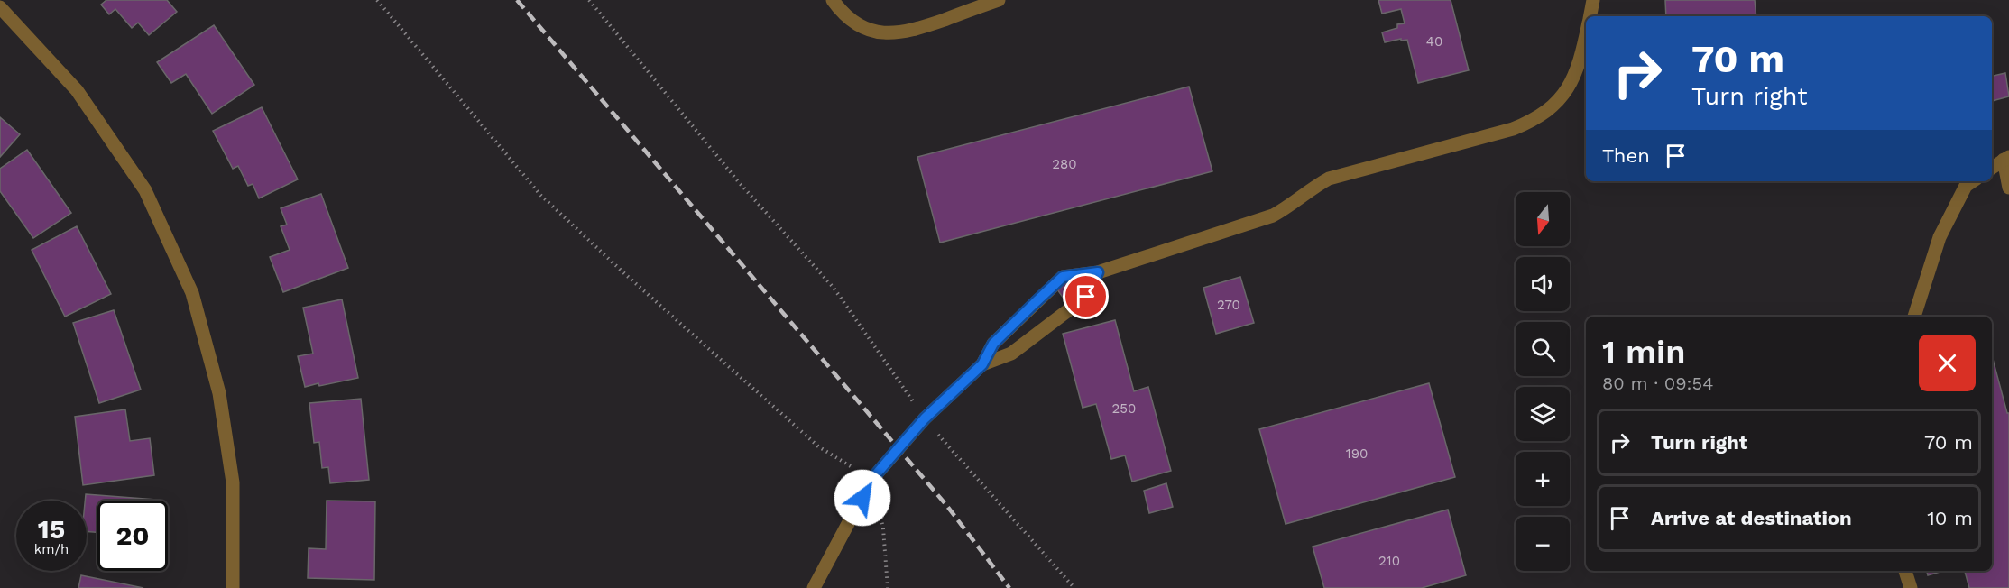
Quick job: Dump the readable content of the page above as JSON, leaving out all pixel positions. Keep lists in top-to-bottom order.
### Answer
{
  "house_numbers": [
    "40",
    "280",
    "270",
    "250",
    "190",
    "210"
  ],
  "north": "bottom",
  "page": {
    "turn": ["70 m", "Turn right"],
    "then": "Then",
    "map_buttons": ["+", "−"],
    "heading": ["1 min", "80 m · 09:54"],
    "list": [
      {
        "name": "Turn right",
        "value": "70 m"
      },
      {
        "name": "Arrive at destination",
        "value": "10 m"
      }
    ],
    "speed": "15 km/h",
    "limit": "20"
  }
}
